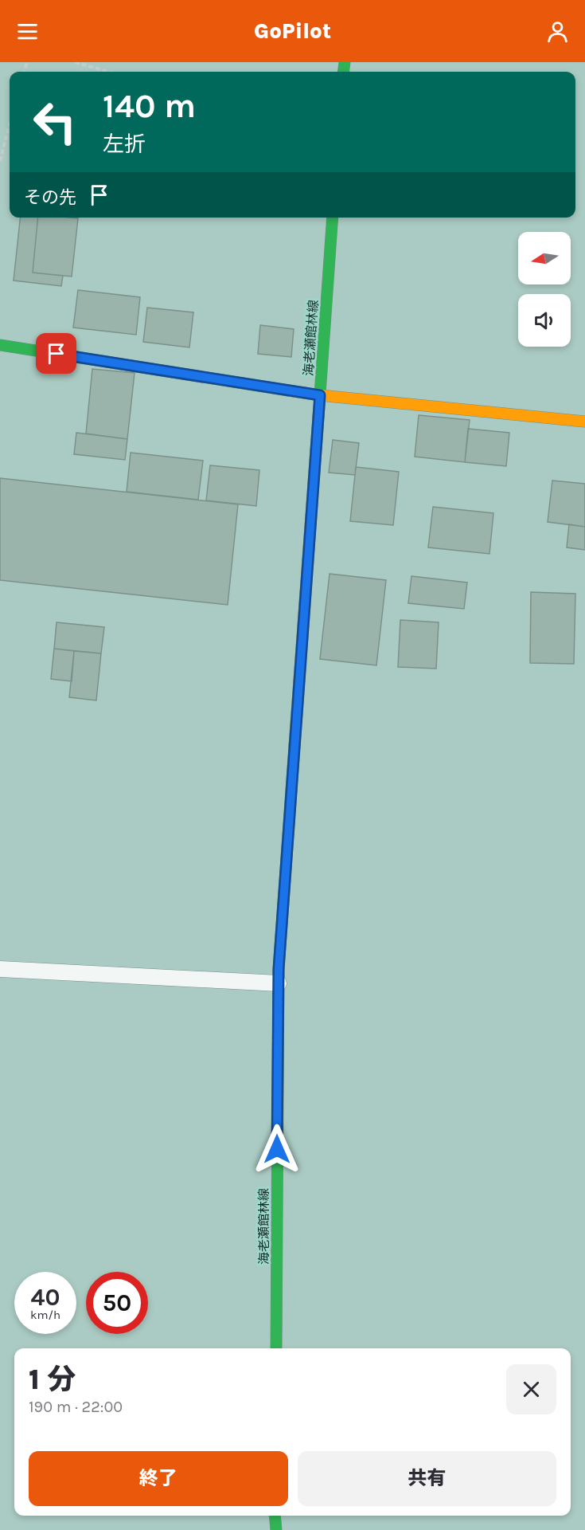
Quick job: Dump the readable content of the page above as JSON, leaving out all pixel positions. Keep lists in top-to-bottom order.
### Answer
{
  "streets": {
    "main road": ["海老瀬館林線"]
  },
  "north": "left",
  "page": {
    "header": "GoPilot",
    "turn": ["140 m", "左折"],
    "then": "その先",
    "speed": "40 km/h",
    "limit": "50",
    "heading": ["1 分", "190 m · 22:00"],
    "buttons": ["終了", "共有"]
  }
}
